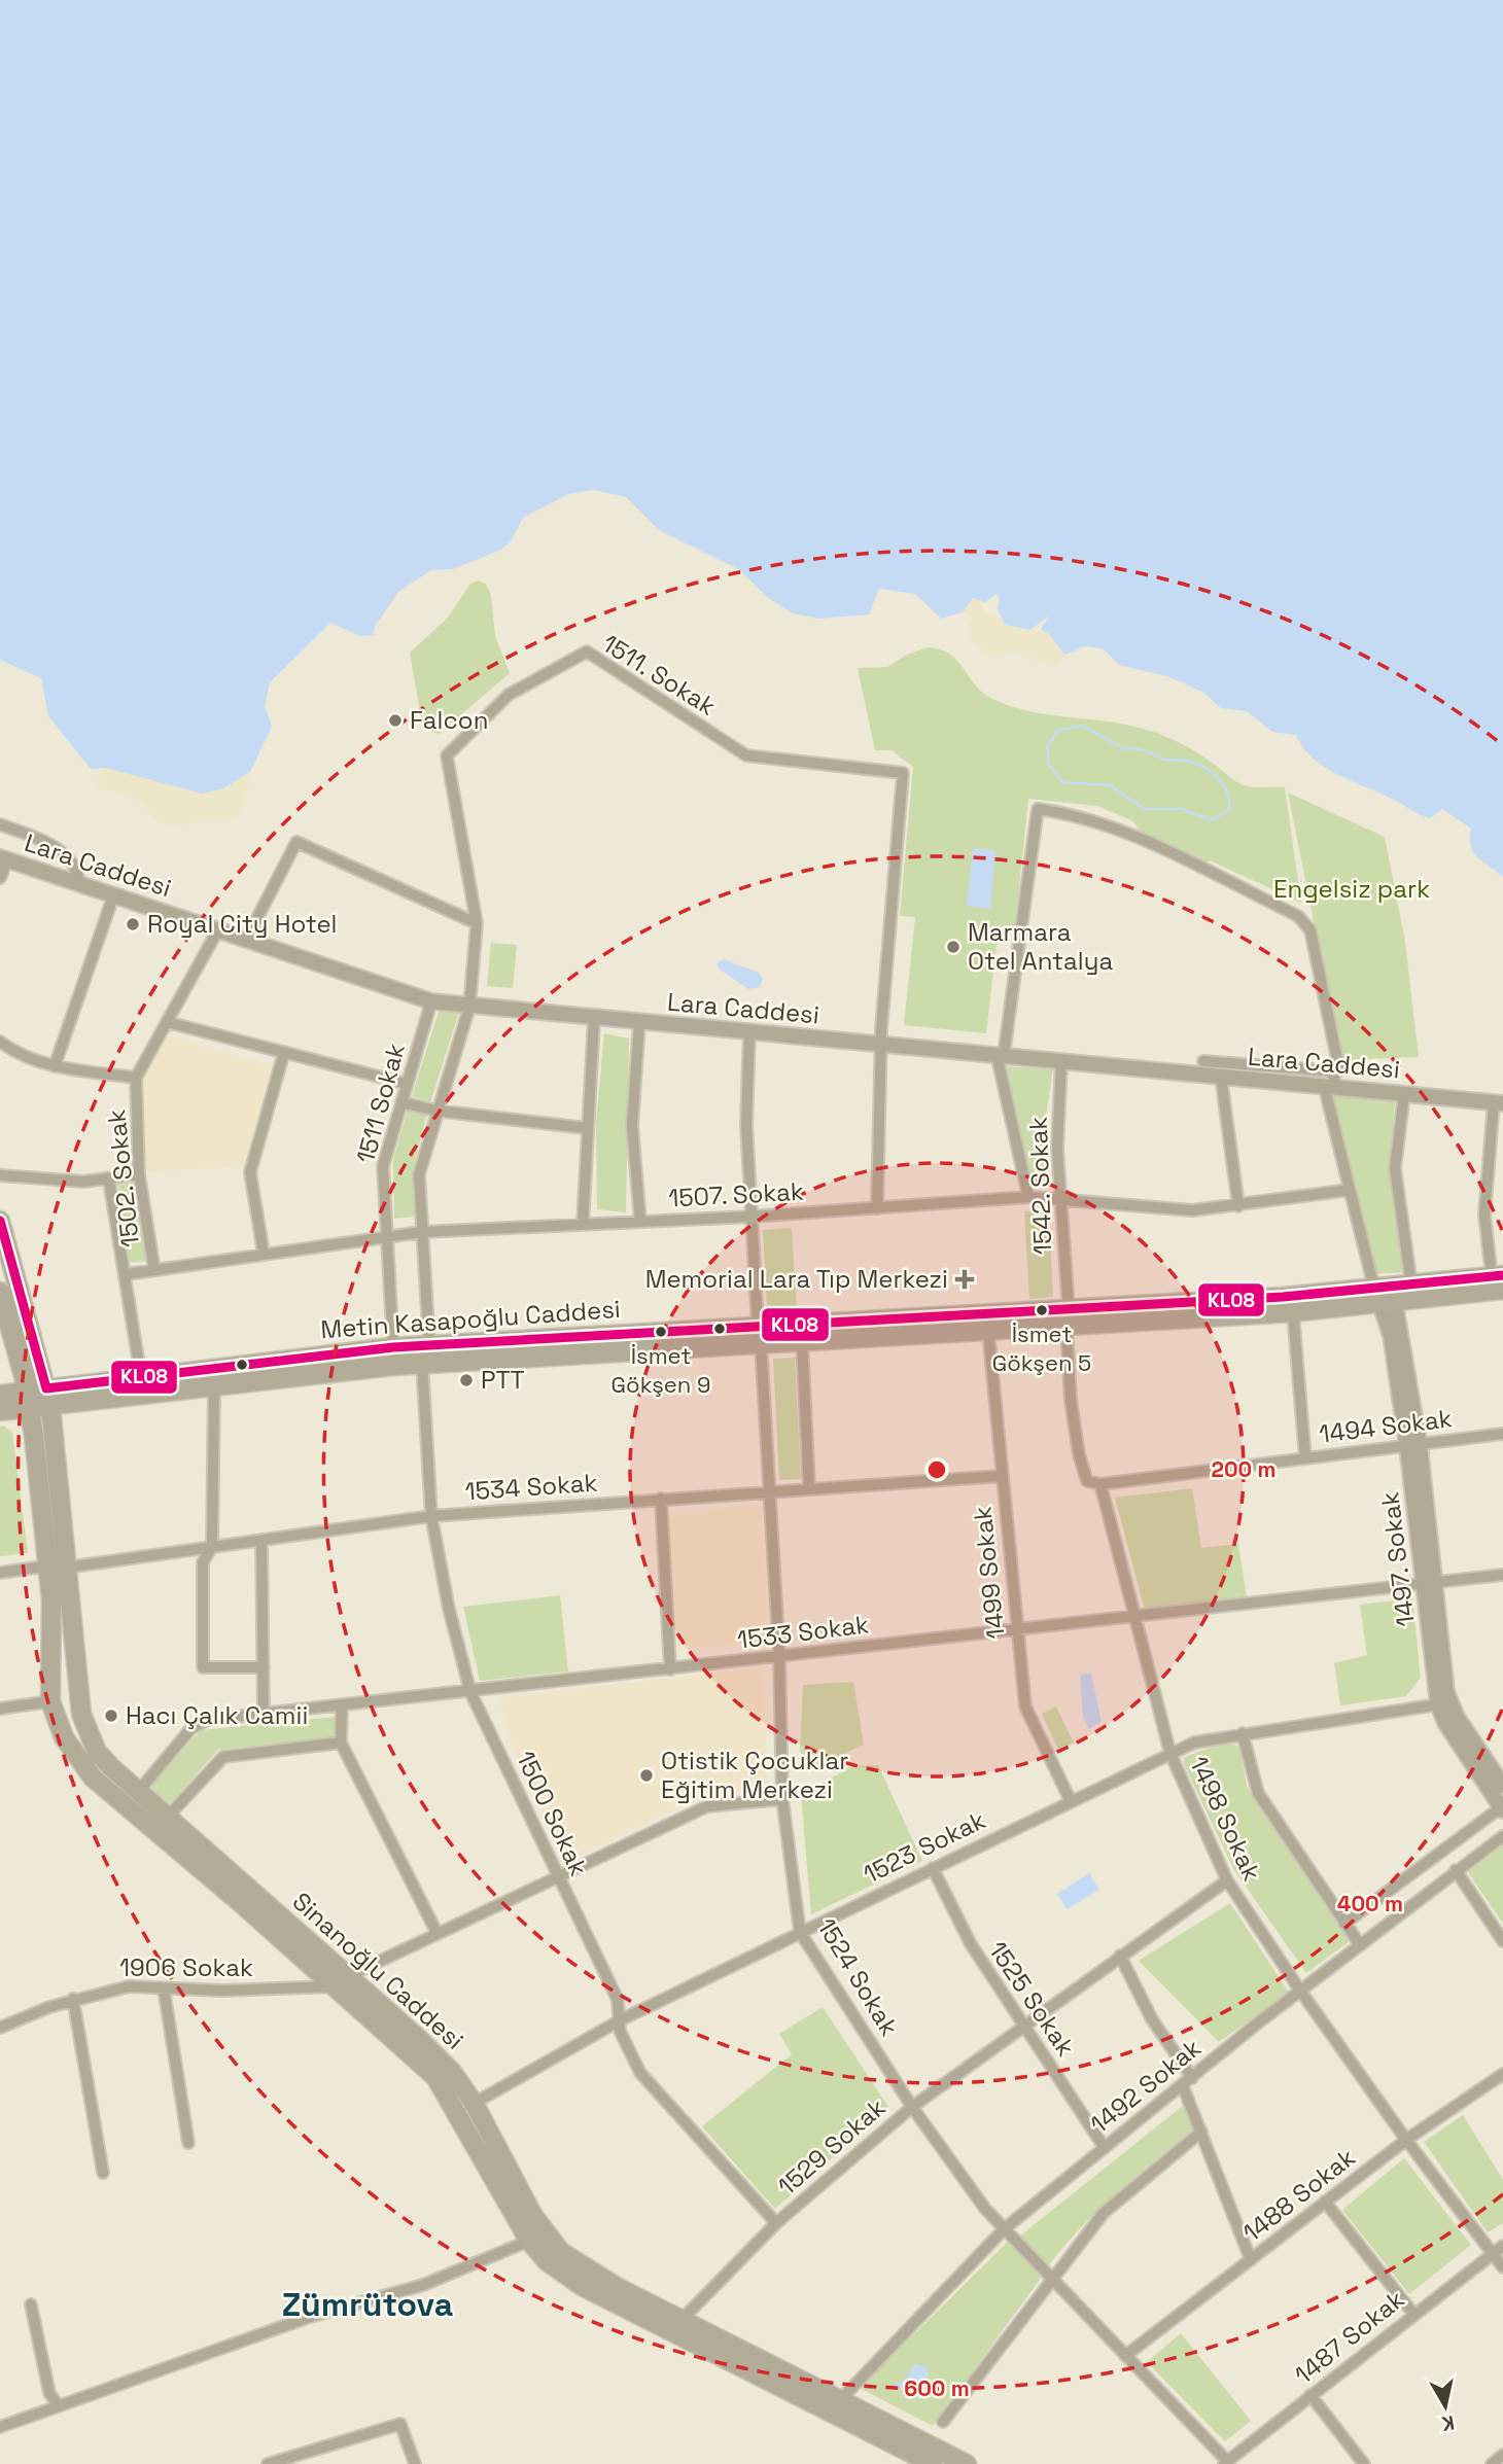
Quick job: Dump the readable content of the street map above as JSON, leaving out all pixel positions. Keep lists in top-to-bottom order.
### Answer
{
  "streets": {
    "main road": ["Metin Kasapoğlu Caddesi", "Si̇nanoğlu Caddesi"],
    "street": [
      "1511. Sokak",
      "Lara Caddesi",
      "1511 Sokak",
      "1502. Sokak",
      "1542. Sokak",
      "1507. Sokak",
      "1494 Sokak",
      "1534 Sokak",
      "1497. Sokak",
      "1499 Sokak",
      "1533 Sokak",
      "1500 Sokak",
      "1498 Sokak",
      "1523 Sokak",
      "1906 Sokak",
      "1524 Sokak",
      "1525 Sokak",
      "1492 Sokak",
      "1529 Sokak",
      "1488 Sokak",
      "1487 Sokak"
    ]
  },
  "crossings": [
    ["1511. Sokak", "Lara Caddesi"],
    ["1511. Sokak", "1507. Sokak"],
    ["1511. Sokak", "Metin Kasapoğlu Caddesi"],
    ["Lara Caddesi", "1511 Sokak"],
    ["Lara Caddesi", "1502. Sokak"],
    ["Lara Caddesi", "1542. Sokak"],
    ["Lara Caddesi", "1524 Sokak"],
    ["1511 Sokak", "1507. Sokak"],
    ["1511 Sokak", "Metin Kasapoğlu Caddesi"],
    ["1502. Sokak", "1507. Sokak"],
    ["1542. Sokak", "1507. Sokak"],
    ["1542. Sokak", "Metin Kasapoğlu Caddesi"],
    ["1542. Sokak", "1498 Sokak"],
    ["1507. Sokak", "1524 Sokak"],
    ["Metin Kasapoğlu Caddesi", "1497. Sokak"],
    ["Metin Kasapoğlu Caddesi", "1499 Sokak"],
    ["Metin Kasapoğlu Caddesi", "1500 Sokak"],
    ["Metin Kasapoğlu Caddesi", "1498 Sokak"],
    ["Metin Kasapoğlu Caddesi", "Si̇nanoğlu Caddesi"],
    ["Metin Kasapoğlu Caddesi", "1524 Sokak"],
    ["1494 Sokak", "1497. Sokak"],
    ["1494 Sokak", "1498 Sokak"],
    ["1534 Sokak", "1499 Sokak"],
    ["1534 Sokak", "1500 Sokak"],
    ["1534 Sokak", "Si̇nanoğlu Caddesi"],
    ["1534 Sokak", "1524 Sokak"],
    ["1497. Sokak", "1533 Sokak"],
    ["1497. Sokak", "1523 Sokak"],
    ["1499 Sokak", "1533 Sokak"],
    ["1499 Sokak", "1523 Sokak"],
    ["1533 Sokak", "1500 Sokak"],
    ["1533 Sokak", "1498 Sokak"],
    ["1533 Sokak", "Si̇nanoğlu Caddesi"],
    ["1533 Sokak", "1524 Sokak"],
    ["1500 Sokak", "1523 Sokak"],
    ["1500 Sokak", "1529 Sokak"],
    ["1498 Sokak", "1523 Sokak"],
    ["1498 Sokak", "1492 Sokak"],
    ["1498 Sokak", "1529 Sokak"],
    ["1498 Sokak", "1488 Sokak"],
    ["1498 Sokak", "1487 Sokak"],
    ["1523 Sokak", "Si̇nanoğlu Caddesi"],
    ["1523 Sokak", "1524 Sokak"],
    ["1523 Sokak", "1525 Sokak"],
    ["1906 Sokak", "Si̇nanoğlu Caddesi"],
    ["Si̇nanoğlu Caddesi", "1492 Sokak"],
    ["Si̇nanoğlu Caddesi", "1529 Sokak"],
    ["1524 Sokak", "1492 Sokak"],
    ["1524 Sokak", "1529 Sokak"],
    ["1524 Sokak", "1488 Sokak"],
    ["1524 Sokak", "1487 Sokak"],
    ["1525 Sokak", "1492 Sokak"],
    ["1525 Sokak", "1529 Sokak"]
  ],
  "districts": ["Zümrütova"],
  "parks": ["Engelsiz park"],
  "places": {
    "other": [
      "Falcon",
      "Royal City Hotel",
      "Marmara Otel Antalya",
      "İsmet Gökşen 5",
      "İsmet Gökşen 9",
      "PTT",
      "Hacı Çalık Camii",
      "Otistik Çocuklar Eğitim Merkezi"
    ],
    "health": ["Memorial Lara Tıp Merkezi"]
  },
  "lines": ["transit line KL08"],
  "north": "bottom",
  "rings": ["200 m", "400 m", "600 m"]
}
